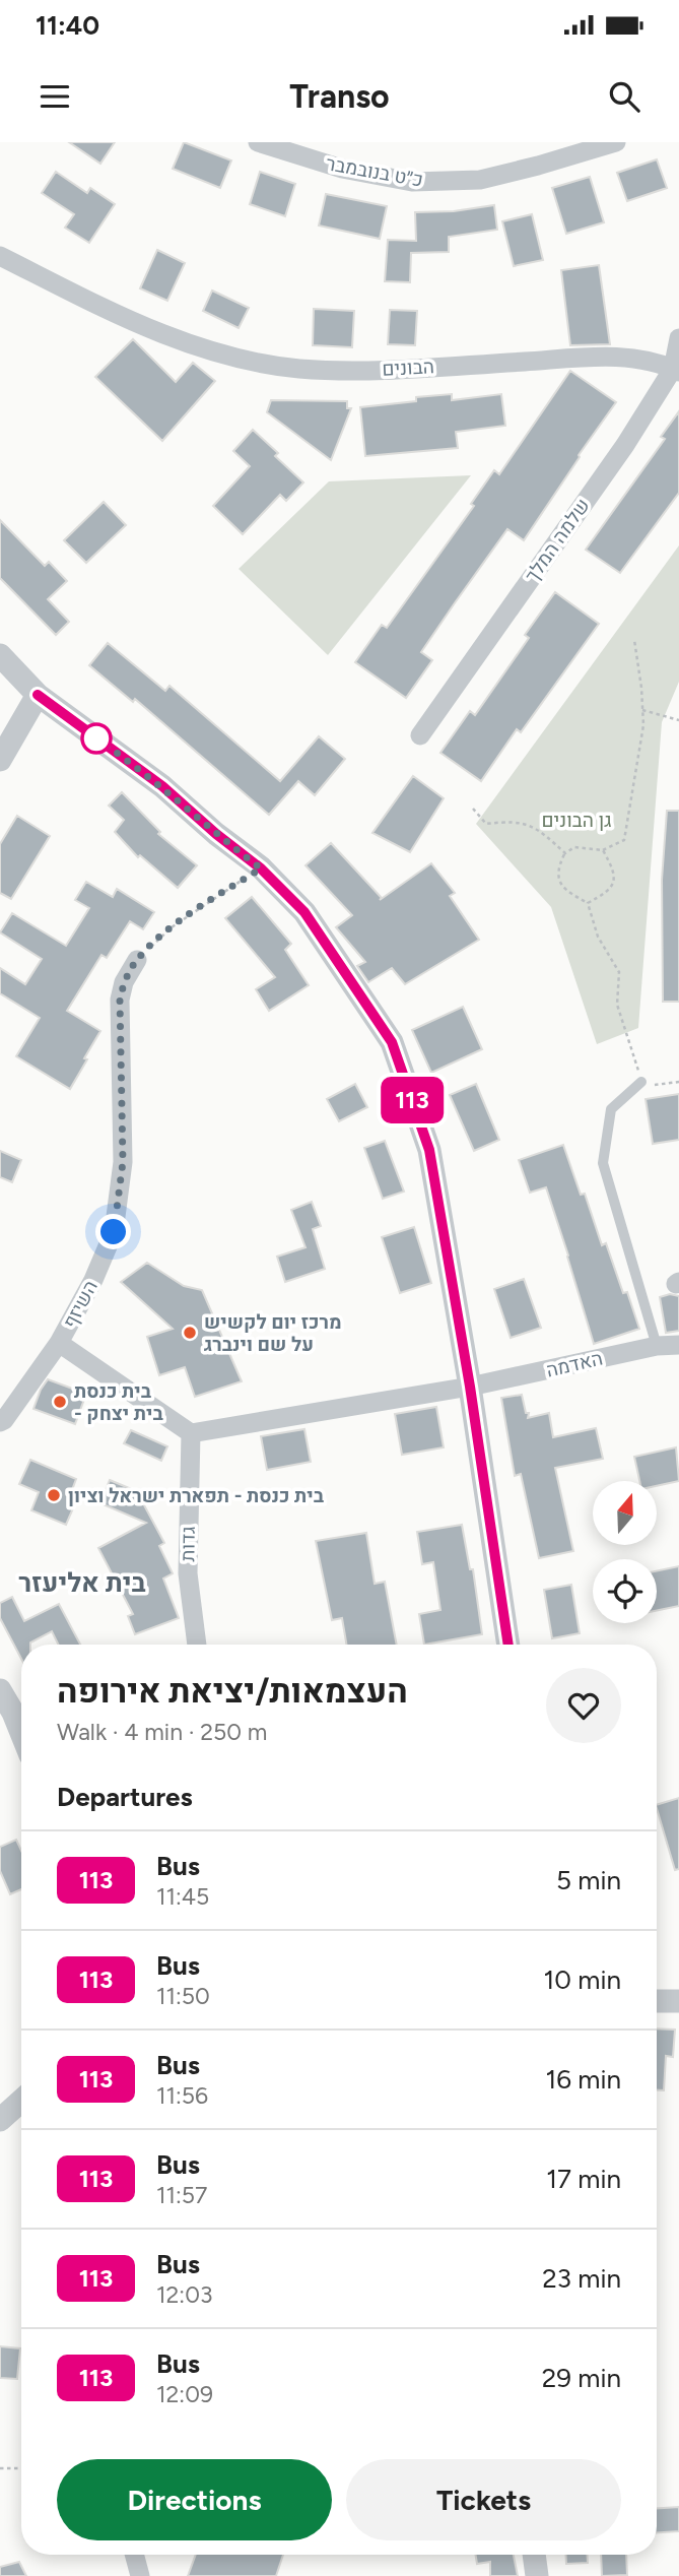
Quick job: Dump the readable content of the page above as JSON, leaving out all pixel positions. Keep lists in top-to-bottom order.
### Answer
{
  "streets": {
    "street": [
      "כ״ט בנובמבר",
      "הבונים",
      "שלמה המלך",
      "השיזף",
      "האדמה",
      "גדות"
    ]
  },
  "crossings": [
    ["הבונים", "שלמה המלך"],
    ["האדמה", "גדות"]
  ],
  "districts": ["בית אליעזר"],
  "parks": ["גן הבונים"],
  "places": ["מרכז יום לקשיש על שם וינברג", "בית כנסת - בית יצחק", "בית כנסת - תפארת ישראל וציון"],
  "lines": ["bus line 113"],
  "north": "top",
  "page": {
    "status": "11:40",
    "header": "Transo",
    "on_map": "113",
    "heading": [
      ["העצמאות/יציאת אירופה", "Walk · 4 min · 250 m"],
      "Departures"
    ],
    "list": [
      {
        "mark": "113",
        "name": "Bus",
        "note": "11:45",
        "value": "5 min"
      },
      {
        "mark": "113",
        "name": "Bus",
        "note": "11:50",
        "value": "10 min"
      },
      {
        "mark": "113",
        "name": "Bus",
        "note": "11:56",
        "value": "16 min"
      },
      {
        "mark": "113",
        "name": "Bus",
        "note": "11:57",
        "value": "17 min"
      },
      {
        "mark": "113",
        "name": "Bus",
        "note": "12:03",
        "value": "23 min"
      },
      {
        "mark": "113",
        "name": "Bus",
        "note": "12:09",
        "value": "29 min"
      }
    ],
    "buttons": ["Directions", "Tickets"]
  }
}
